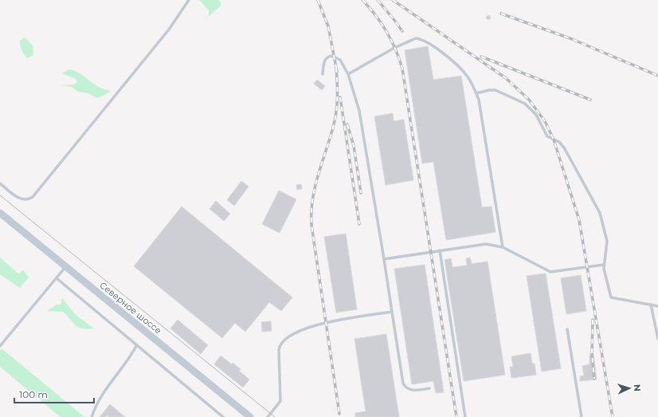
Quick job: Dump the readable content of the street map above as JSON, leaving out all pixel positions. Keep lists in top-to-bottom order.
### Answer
{
  "streets": {
    "main road": ["Северное шоссе"]
  },
  "scale_bar": "100 m",
  "north": "right"
}
